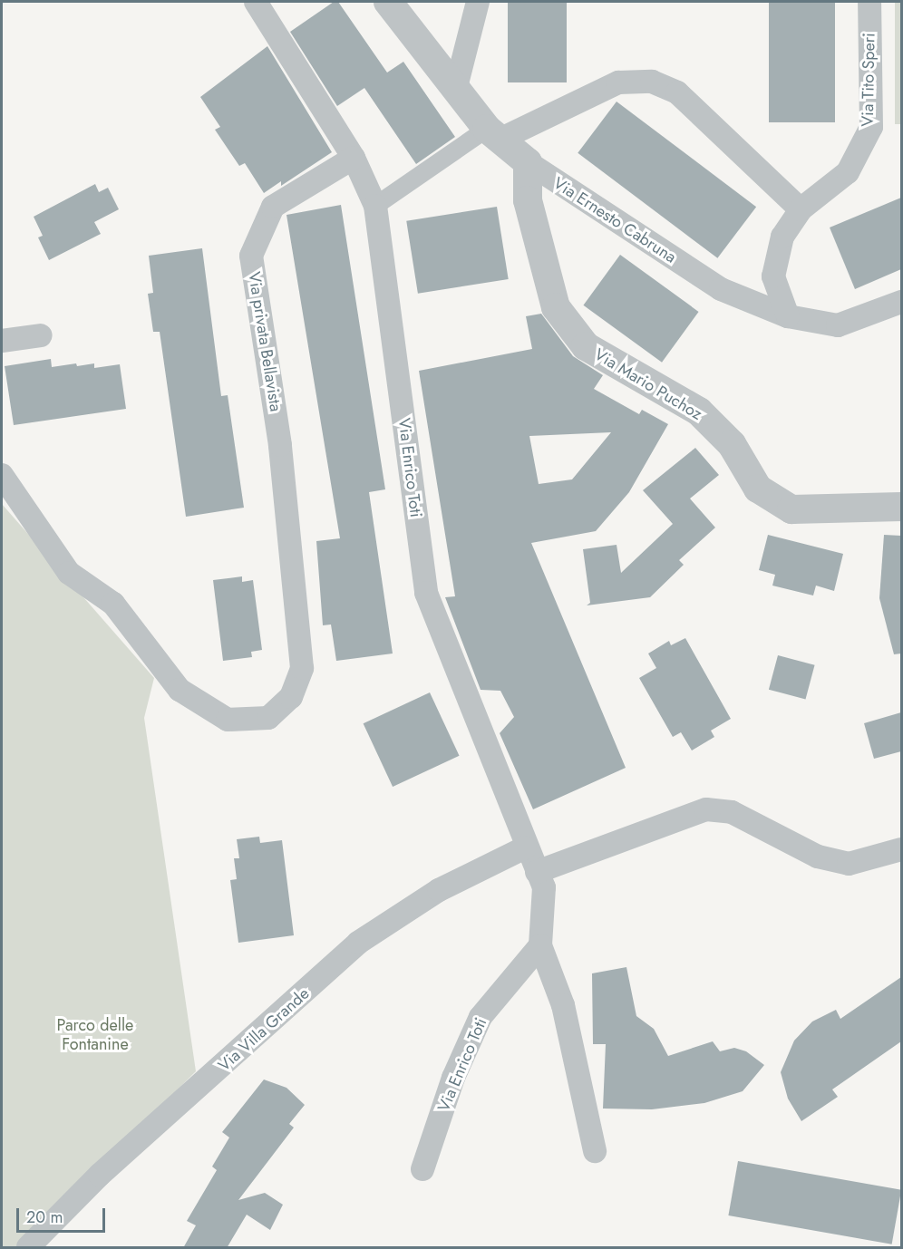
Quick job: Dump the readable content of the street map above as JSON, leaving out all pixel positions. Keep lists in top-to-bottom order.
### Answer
{
  "streets": {
    "street": [
      "Via Tito Speri",
      "Via Ernesto Cabruna",
      "Via privata Bellavista",
      "Via Mario Puchoz",
      "Via Enrico Toti",
      "Via Villa Grande"
    ]
  },
  "crossings": [
    ["Via Tito Speri", "Via Ernesto Cabruna"],
    ["Via Ernesto Cabruna", "Via Mario Puchoz"],
    ["Via privata Bellavista", "Via Enrico Toti"],
    ["Via Enrico Toti", "Via Villa Grande"]
  ],
  "parks": ["Parco delle Fontanine"],
  "scale_bar": "20 m"
}
